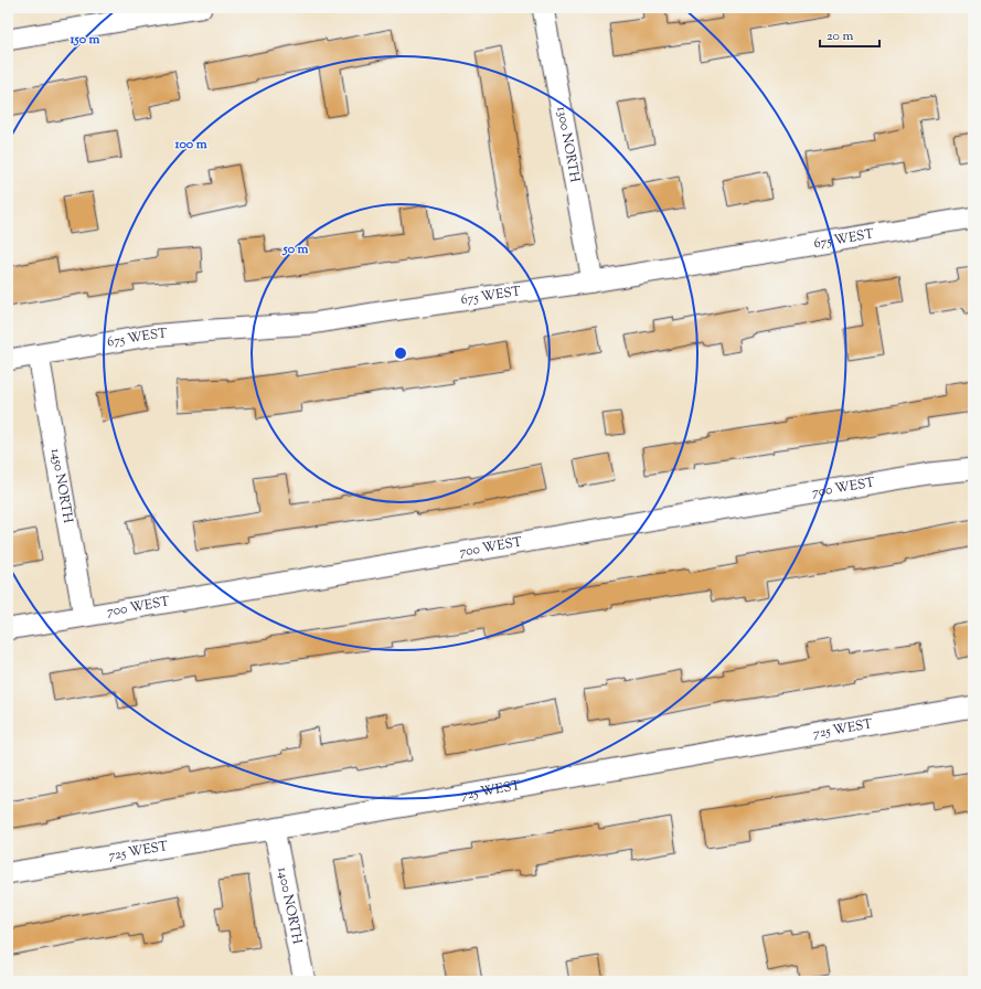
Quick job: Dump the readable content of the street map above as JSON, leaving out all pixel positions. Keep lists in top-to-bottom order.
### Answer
{
  "streets": {
    "street": [
      "1300 NORTH",
      "675 WEST",
      "1450 NORTH",
      "700 WEST",
      "725 WEST",
      "1400 NORTH"
    ]
  },
  "crossings": [
    ["1300 NORTH", "675 WEST"],
    ["675 WEST", "1450 NORTH"],
    ["1450 NORTH", "700 WEST"],
    ["725 WEST", "1400 NORTH"]
  ],
  "scale_bar": "20 m",
  "rings": ["150 m", "100 m", "50 m"]
}
